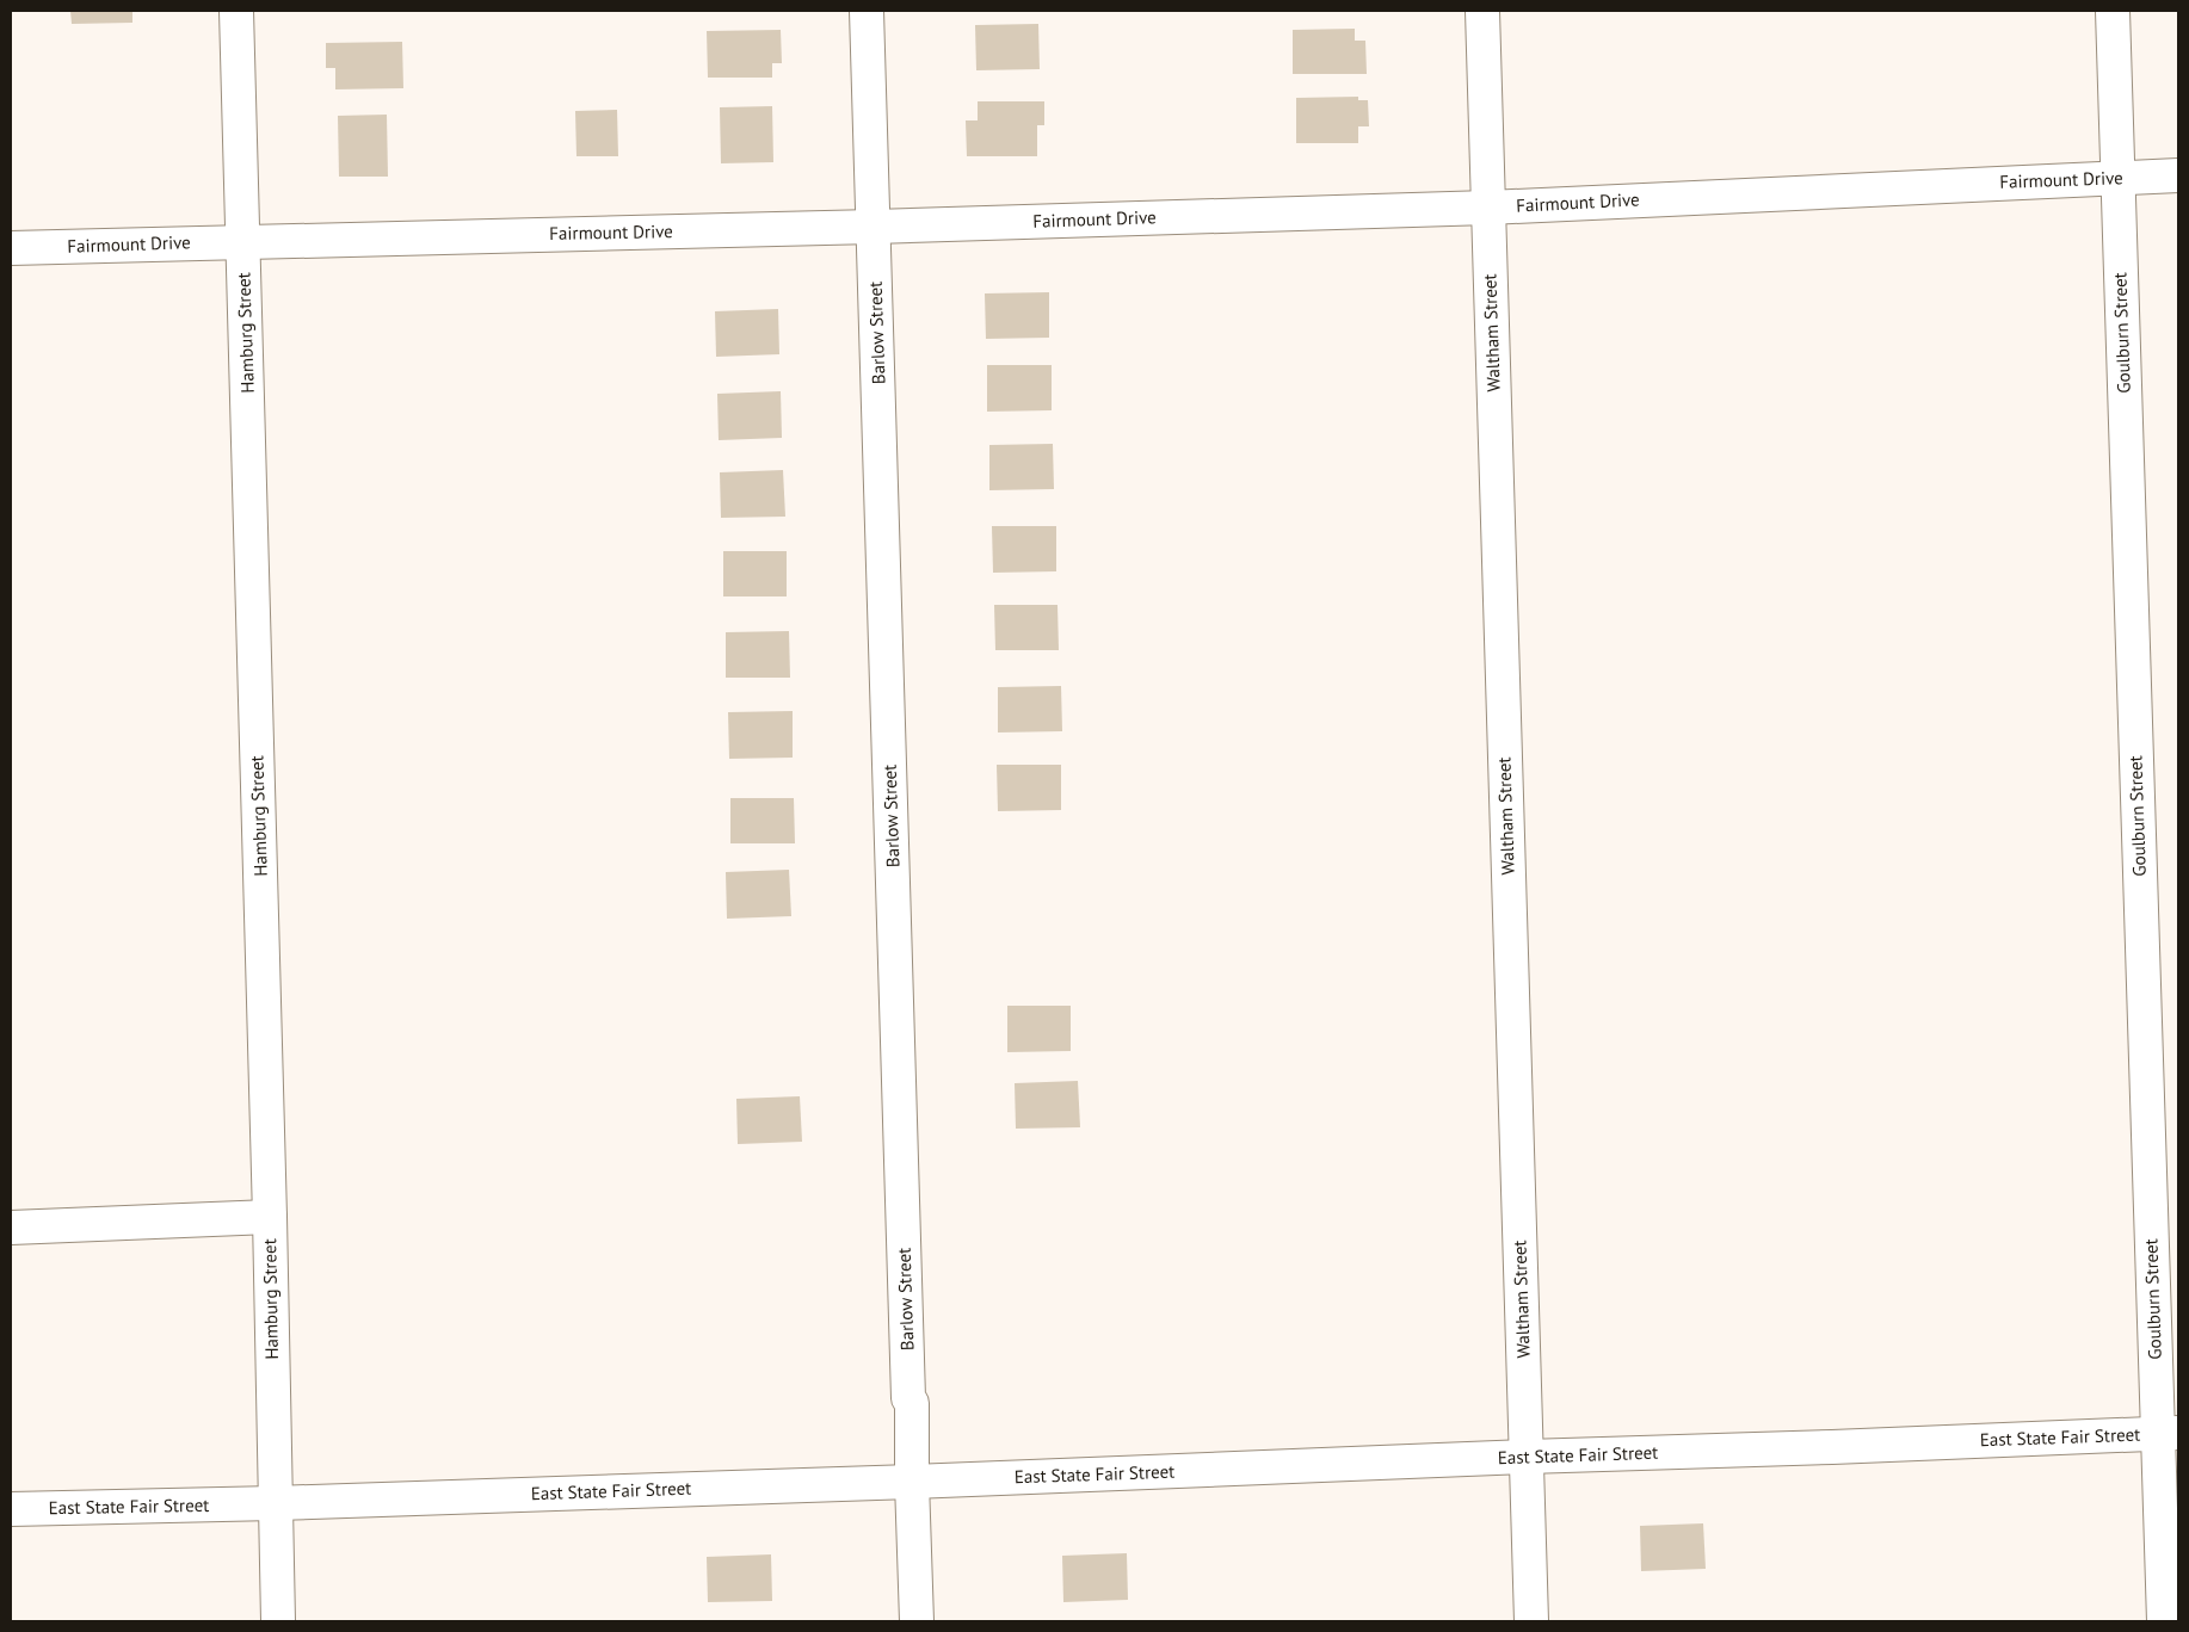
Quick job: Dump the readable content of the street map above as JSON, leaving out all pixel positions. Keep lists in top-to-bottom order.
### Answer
{
  "streets": {
    "street": [
      "Fairmount Drive",
      "Hamburg Street",
      "Barlow Street",
      "Waltham Street",
      "Goulburn Street",
      "East State Fair Street"
    ]
  },
  "crossings": [
    ["Fairmount Drive", "Hamburg Street"],
    ["Fairmount Drive", "Barlow Street"],
    ["Fairmount Drive", "Waltham Street"],
    ["Fairmount Drive", "Goulburn Street"],
    ["Hamburg Street", "East State Fair Street"],
    ["Barlow Street", "East State Fair Street"],
    ["Waltham Street", "East State Fair Street"],
    ["Goulburn Street", "East State Fair Street"]
  ]
}
